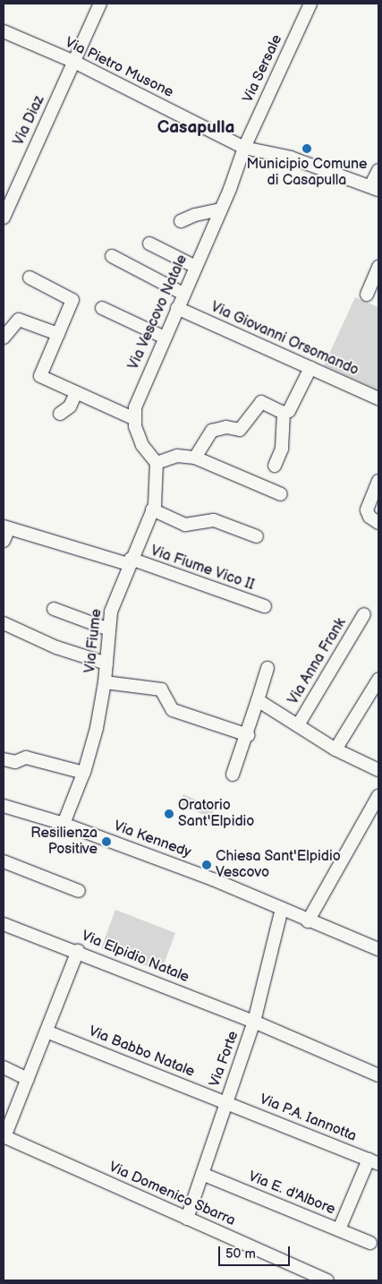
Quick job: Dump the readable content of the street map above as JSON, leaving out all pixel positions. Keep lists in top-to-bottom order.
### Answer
{
  "streets": {
    "street": [
      "Via Pietro Musone",
      "Via Sersale",
      "Via Diaz",
      "Via Vescovo Natale",
      "Via Giovanni Orsomando",
      "Via Fiume Vico II",
      "Via Fiume",
      "Via Anna Frank",
      "Via Kennedy",
      "Via Elpidio Natale",
      "Via Babbo Natale",
      "Via Forte",
      "Via P.A. Iannotta",
      "Via E. d'Albore",
      "Via Domenico Sbarra"
    ]
  },
  "crossings": [
    ["Via Pietro Musone", "Via Sersale"],
    ["Via Pietro Musone", "Via Diaz"],
    ["Via Pietro Musone", "Via Vescovo Natale"],
    ["Via Sersale", "Via Vescovo Natale"],
    ["Via Vescovo Natale", "Via Giovanni Orsomando"],
    ["Via Vescovo Natale", "Via Fiume"],
    ["Via Fiume Vico II", "Via Fiume"],
    ["Via Fiume", "Via Kennedy"],
    ["Via Kennedy", "Via Forte"],
    ["Via Elpidio Natale", "Via Forte"],
    ["Via Babbo Natale", "Via Forte"],
    ["Via Babbo Natale", "Via P.A. Iannotta"],
    ["Via Forte", "Via P.A. Iannotta"],
    ["Via Forte", "Via E. d'Albore"],
    ["Via Forte", "Via Domenico Sbarra"]
  ],
  "districts": ["Casapulla"],
  "places": [
    "Municipio Comune di Casapulla",
    "Oratorio Sant'Elpidio",
    "Resilienza Positive",
    "Chiesa Sant'Elpidio Vescovo"
  ],
  "scale_bar": "50 m"
}
